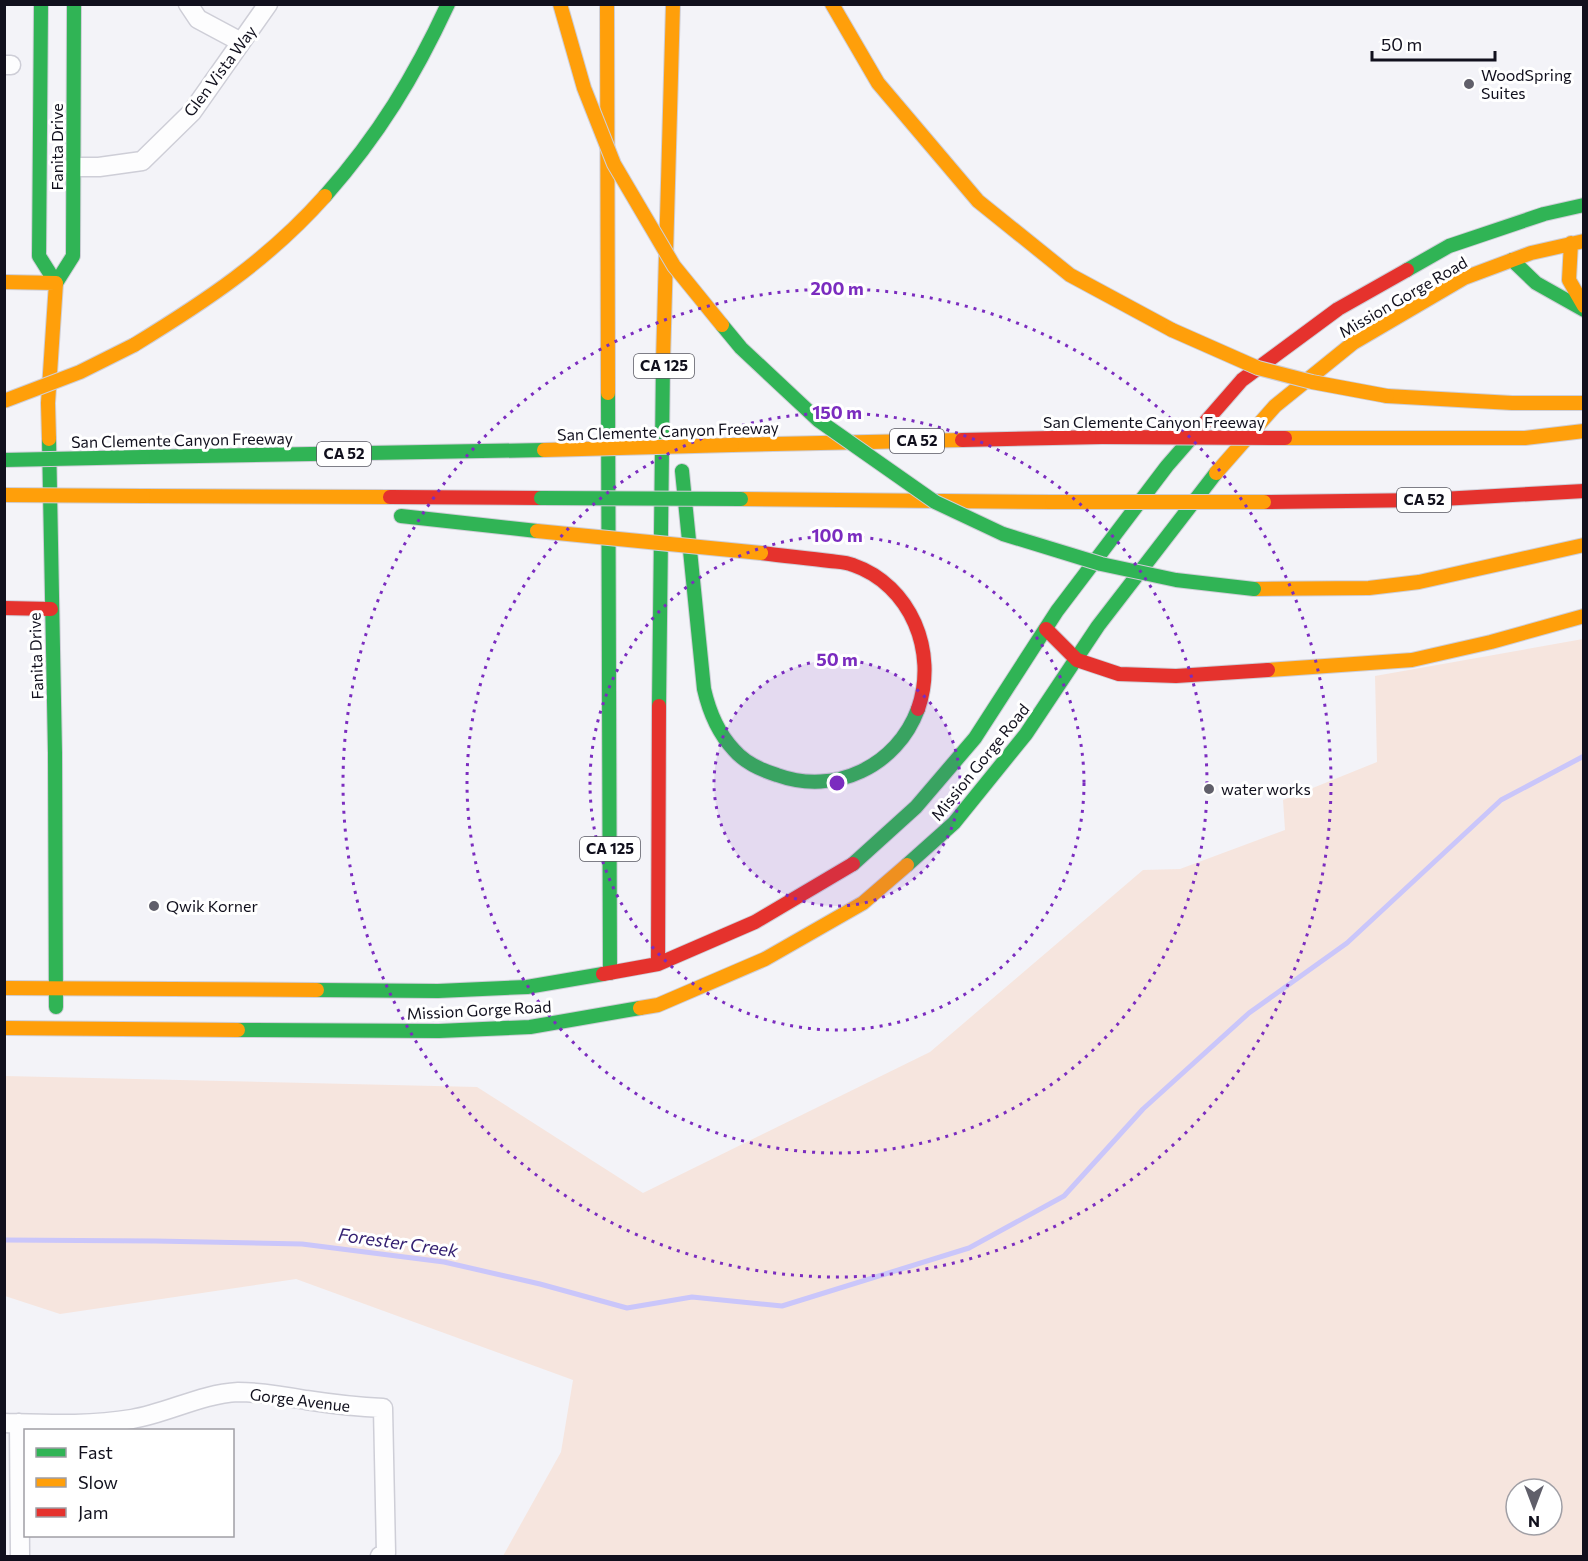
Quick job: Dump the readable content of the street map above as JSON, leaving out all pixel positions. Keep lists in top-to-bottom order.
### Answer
{
  "streets": {
    "main road": [
      "Fanita Drive",
      "Mission Gorge Road",
      "CA 125",
      "San Clemente Canyon Freeway",
      "CA 52"
    ],
    "street": ["Glen Vista Way", "Gorge Avenue"]
  },
  "crossings": [
    ["Glen Vista Way", "Fanita Drive"],
    ["Fanita Drive", "Mission Gorge Road"],
    ["Mission Gorge Road", "CA 125"]
  ],
  "water": ["Forester Creek"],
  "places": ["WoodSpring Suites", "water works", "Qwik Korner"],
  "legend": ["Fast", "Slow", "Jam"],
  "scale_bar": "50 m",
  "north": "bottom",
  "rings": [
    "200 m",
    "150 m",
    "100 m",
    "50 m"
  ]
}
